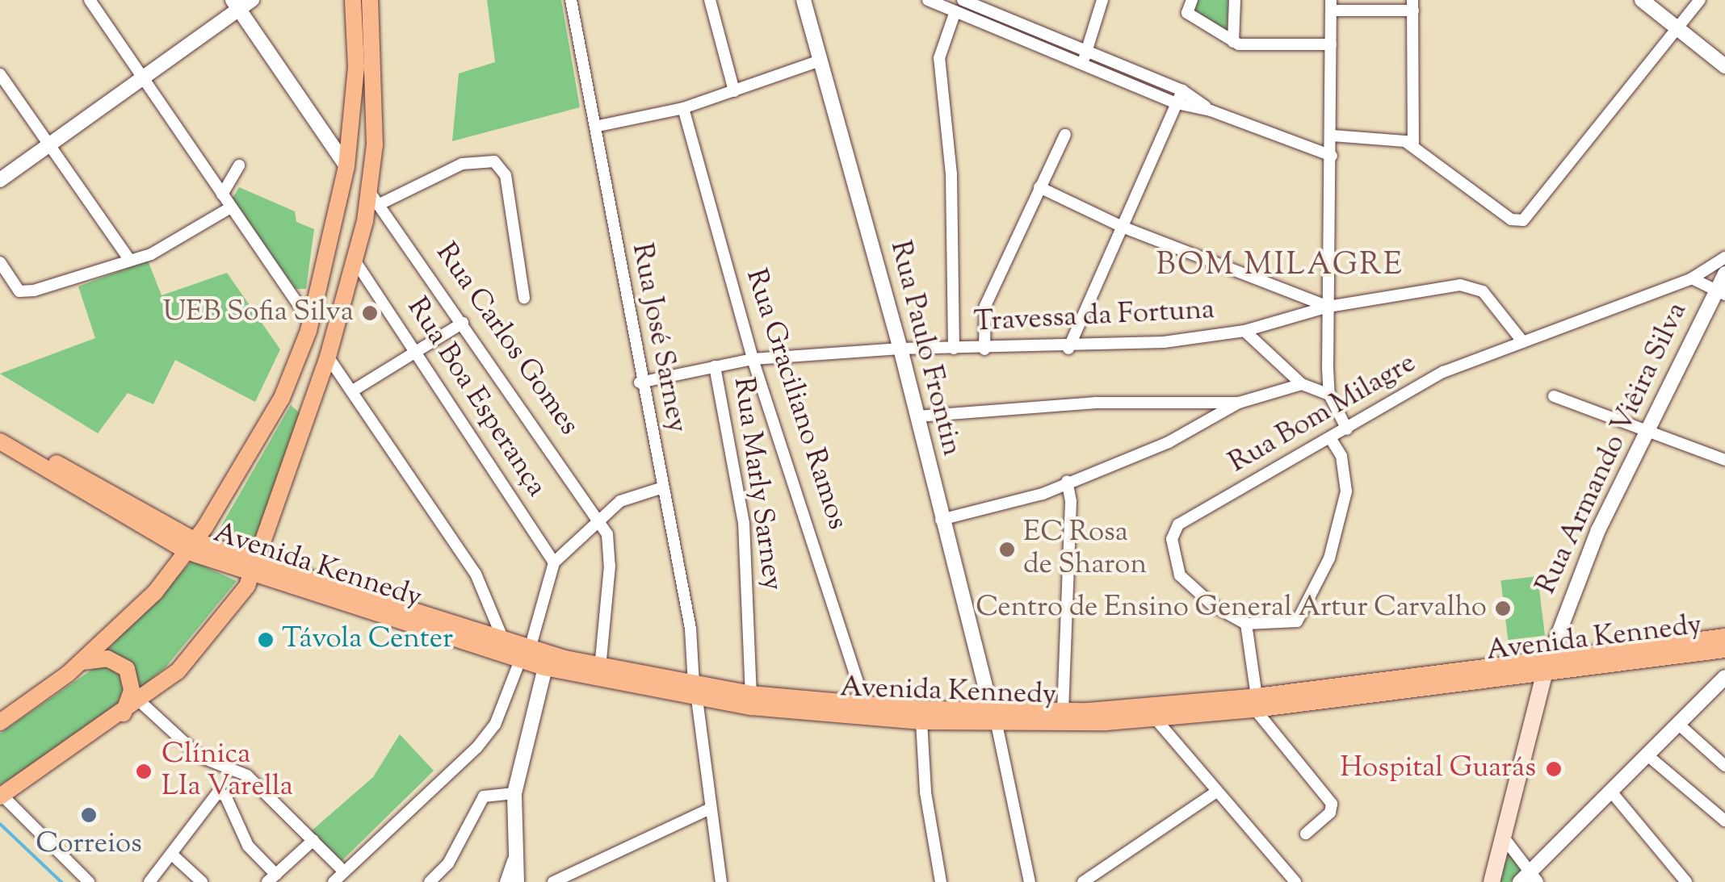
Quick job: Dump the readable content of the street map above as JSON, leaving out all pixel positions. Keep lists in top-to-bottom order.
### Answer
{
  "streets": {
    "main road": ["Rua Armando Viêira Silva", "Avenida Kennedy"],
    "street": [
      "Travessa da Fortuna",
      "Rua José Sarney",
      "Rua Carlos Gomes",
      "Rua Paulo Frontin",
      "Rua Boa Esperança",
      "Rua Graciliano Ramos",
      "Rua Bom Milagre",
      "Rua Marly Sarney"
    ]
  },
  "crossings": [
    ["Travessa da Fortuna", "Rua José Sarney"],
    ["Travessa da Fortuna", "Rua Paulo Frontin"],
    ["Travessa da Fortuna", "Rua Graciliano Ramos"],
    ["Travessa da Fortuna", "Rua Bom Milagre"],
    ["Travessa da Fortuna", "Rua Marly Sarney"],
    ["Rua José Sarney", "Avenida Kennedy"],
    ["Rua Carlos Gomes", "Avenida Kennedy"],
    ["Rua Paulo Frontin", "Avenida Kennedy"],
    ["Rua Graciliano Ramos", "Avenida Kennedy"],
    ["Rua Armando Viêira Silva", "Avenida Kennedy"],
    ["Rua Marly Sarney", "Avenida Kennedy"]
  ],
  "districts": ["BOM MILAGRE"],
  "places": [
    "UEB Sofia Silva",
    "EC Rosa de Sharon",
    "Centro de Ensino General Artur Carvalho",
    "Távola Center",
    "Hospital Guarás",
    "Clínica LIa Varella",
    "Correios"
  ]
}
